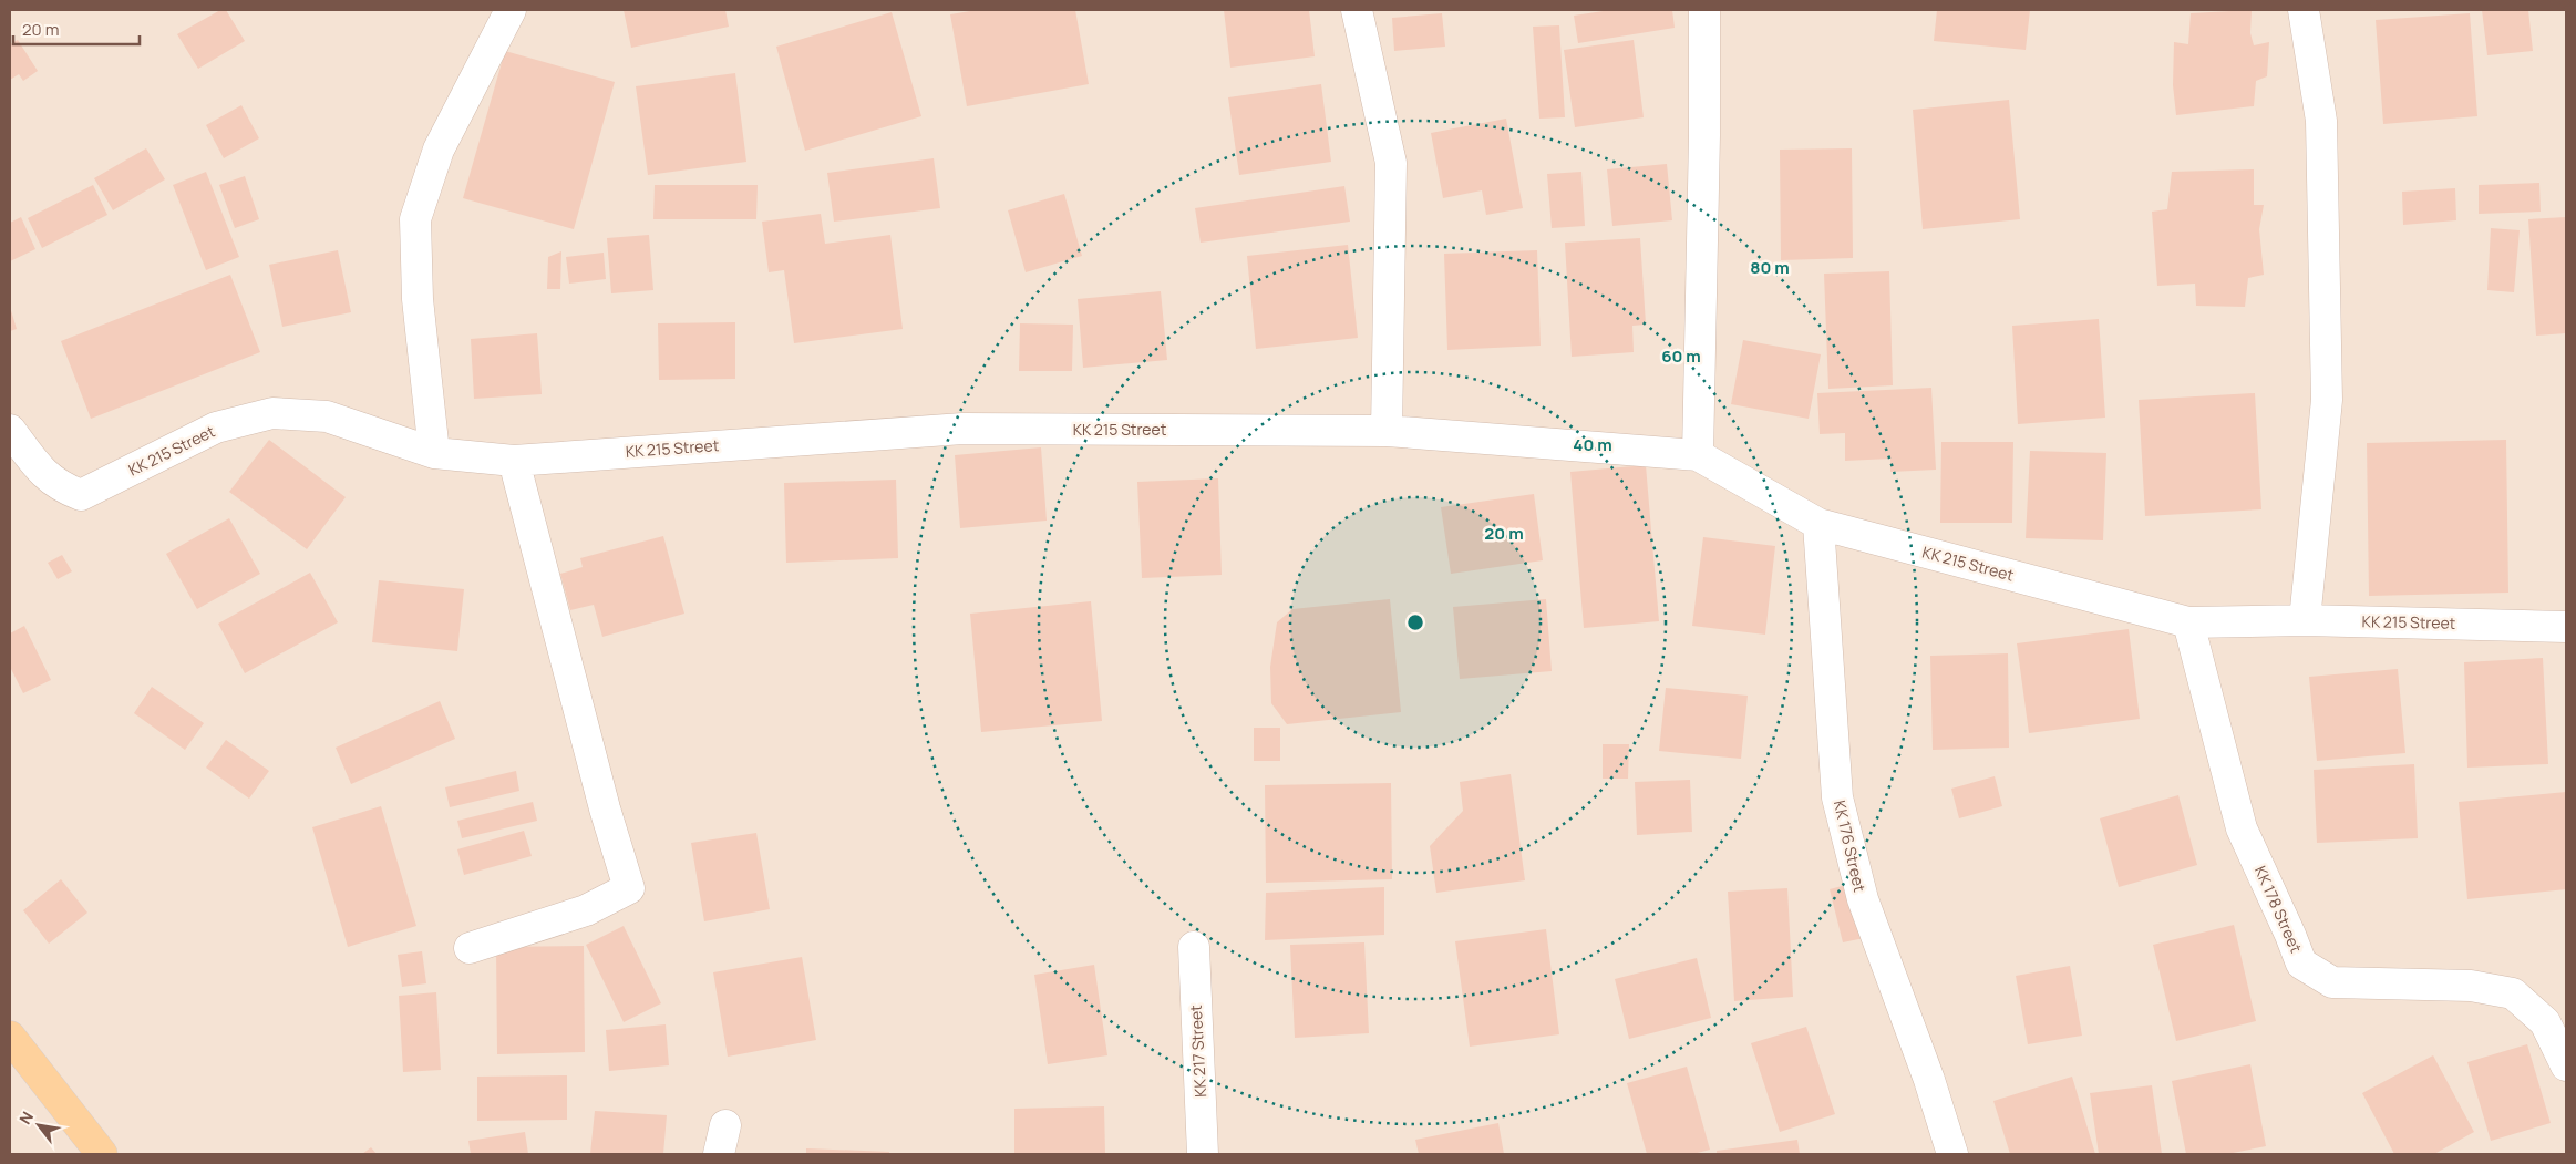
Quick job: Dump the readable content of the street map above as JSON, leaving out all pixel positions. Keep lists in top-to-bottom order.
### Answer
{
  "streets": {
    "street": [
      "KK 215 Street",
      "KK 176 Street",
      "KK 178 Street",
      "KK 217 Street"
    ]
  },
  "crossings": [
    ["KK 215 Street", "KK 176 Street"],
    ["KK 215 Street", "KK 178 Street"]
  ],
  "scale_bar": "20 m",
  "north": "top left",
  "rings": [
    "80 m",
    "60 m",
    "40 m",
    "20 m"
  ]
}
